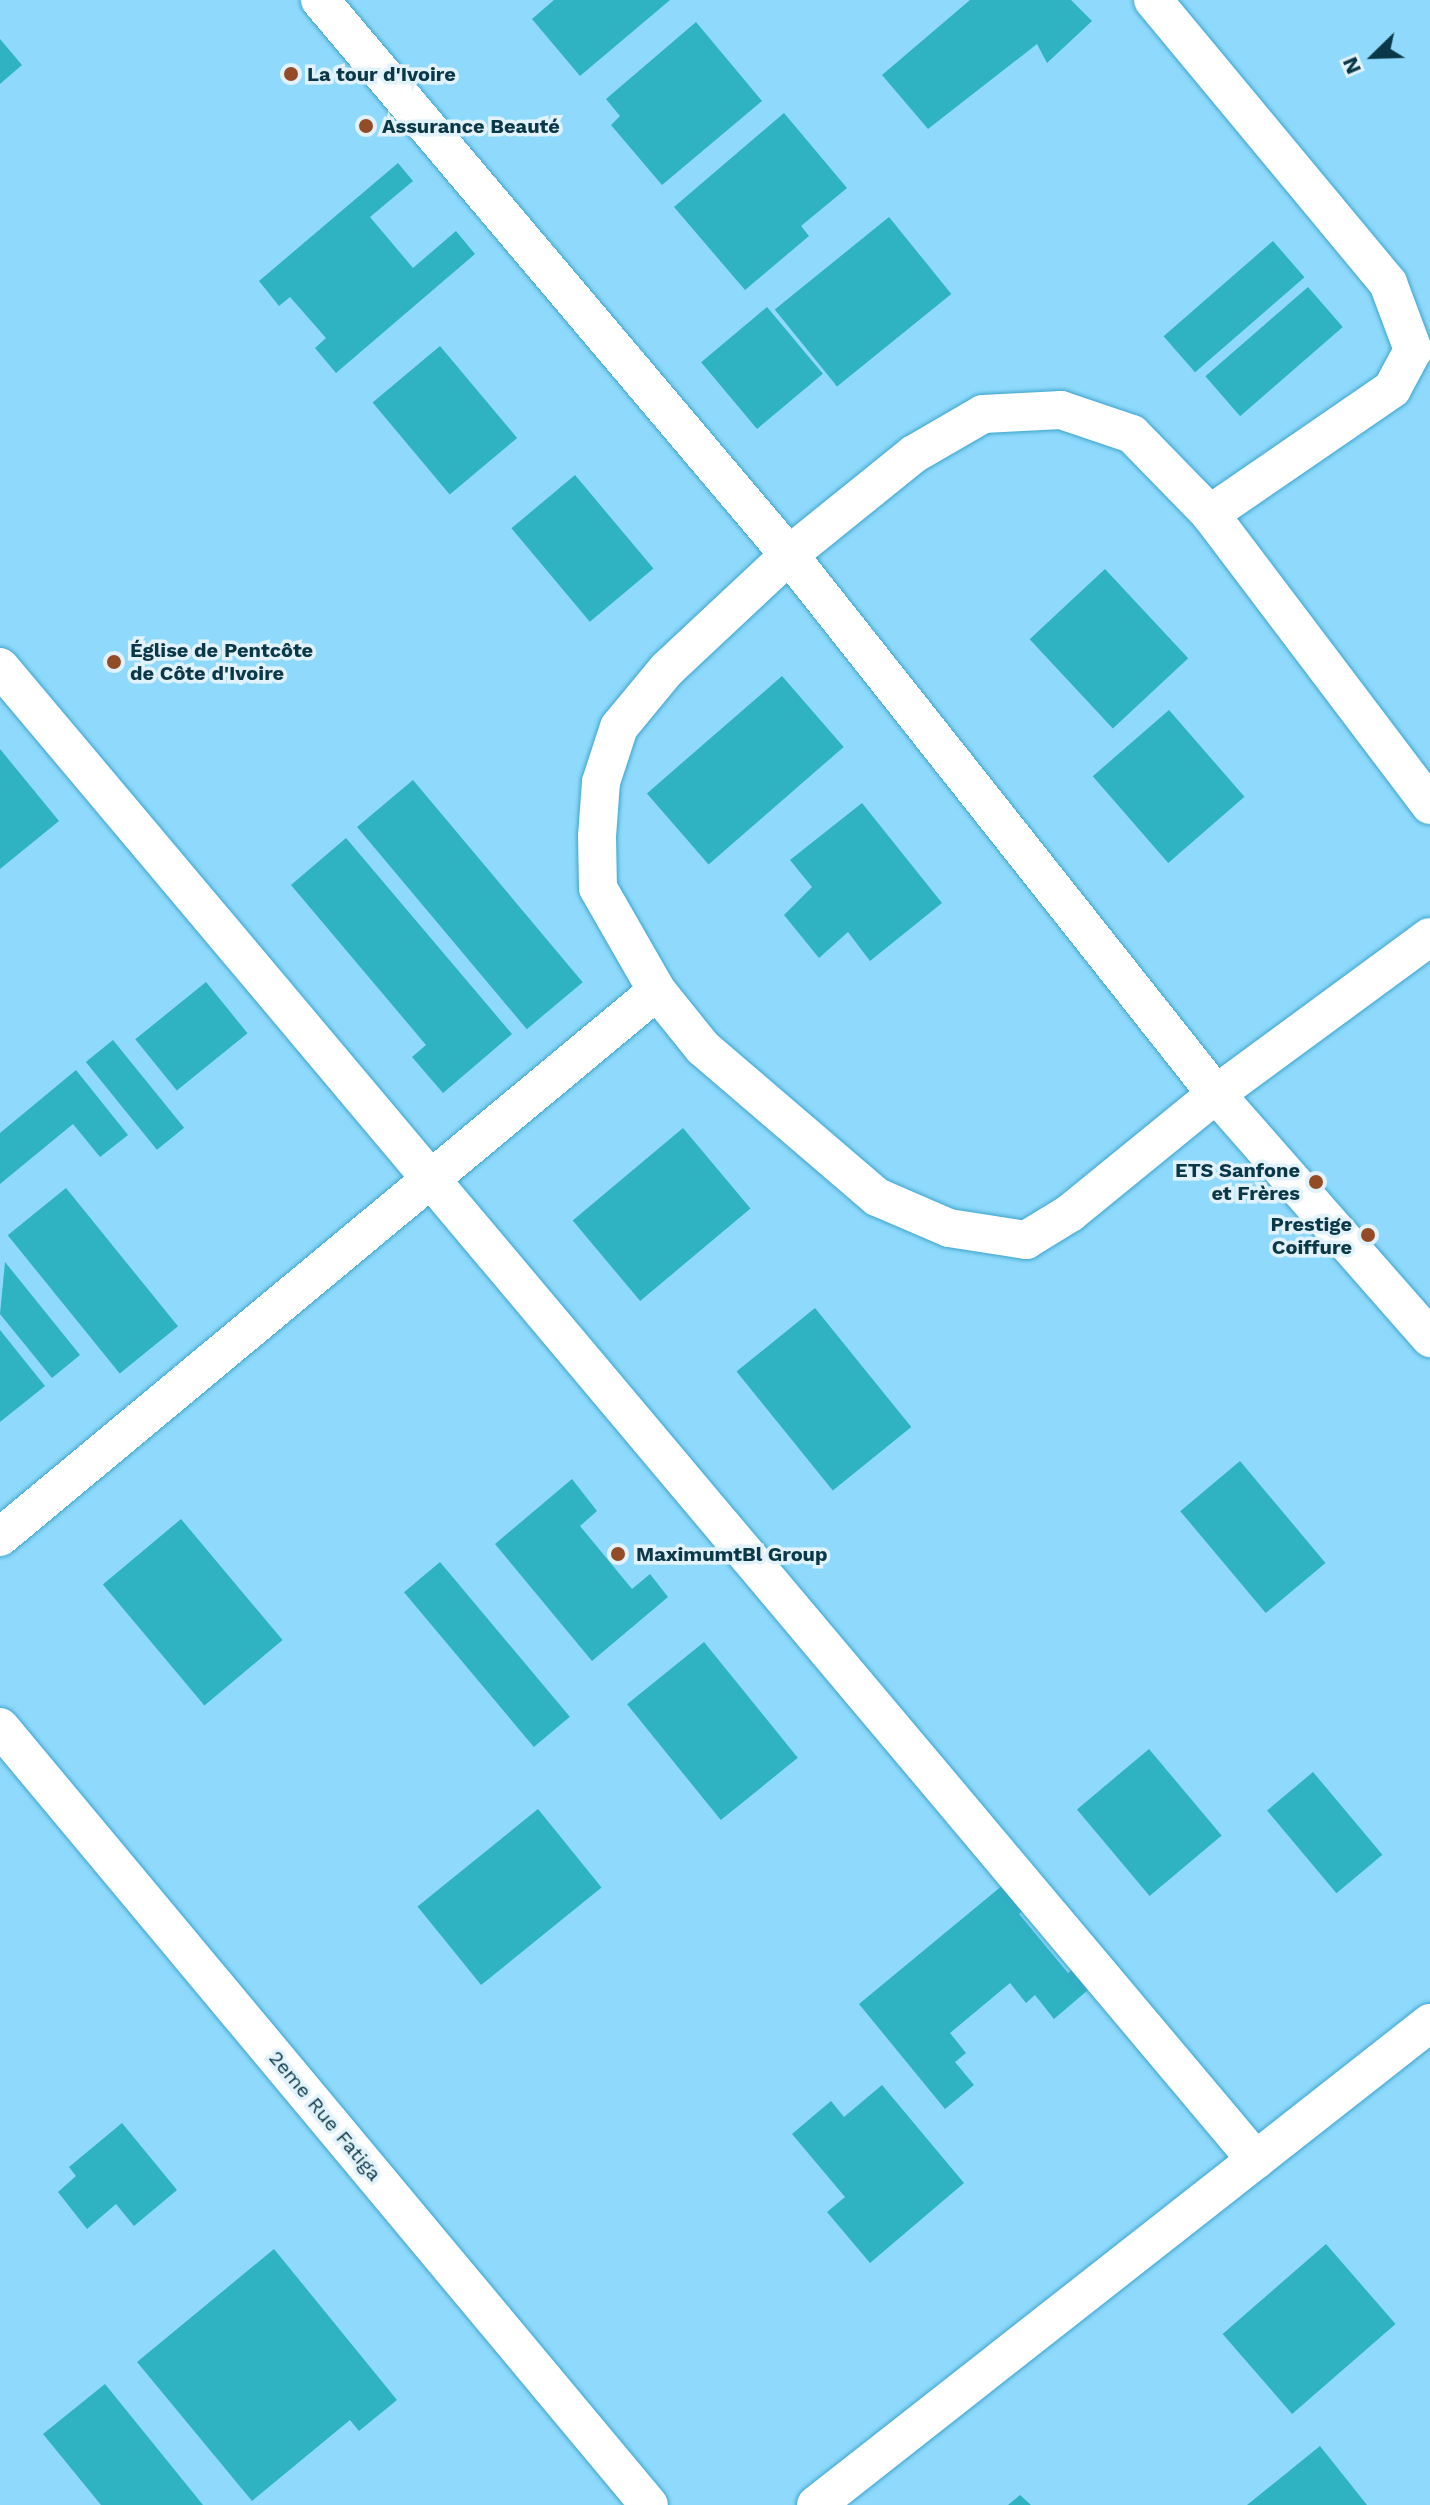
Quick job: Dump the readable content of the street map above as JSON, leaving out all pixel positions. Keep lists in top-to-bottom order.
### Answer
{
  "streets": {
    "street": ["2eme Rue Fatiga"]
  },
  "places": [
    "La tour d'Ivoire",
    "Assurance Beauté",
    "Église de Pentcôte de Côte d'Ivoire",
    "ETS Sanfone et Frères",
    "Prestige Coiffure",
    "MaximumtBl Group"
  ],
  "north": "bottom left"
}
